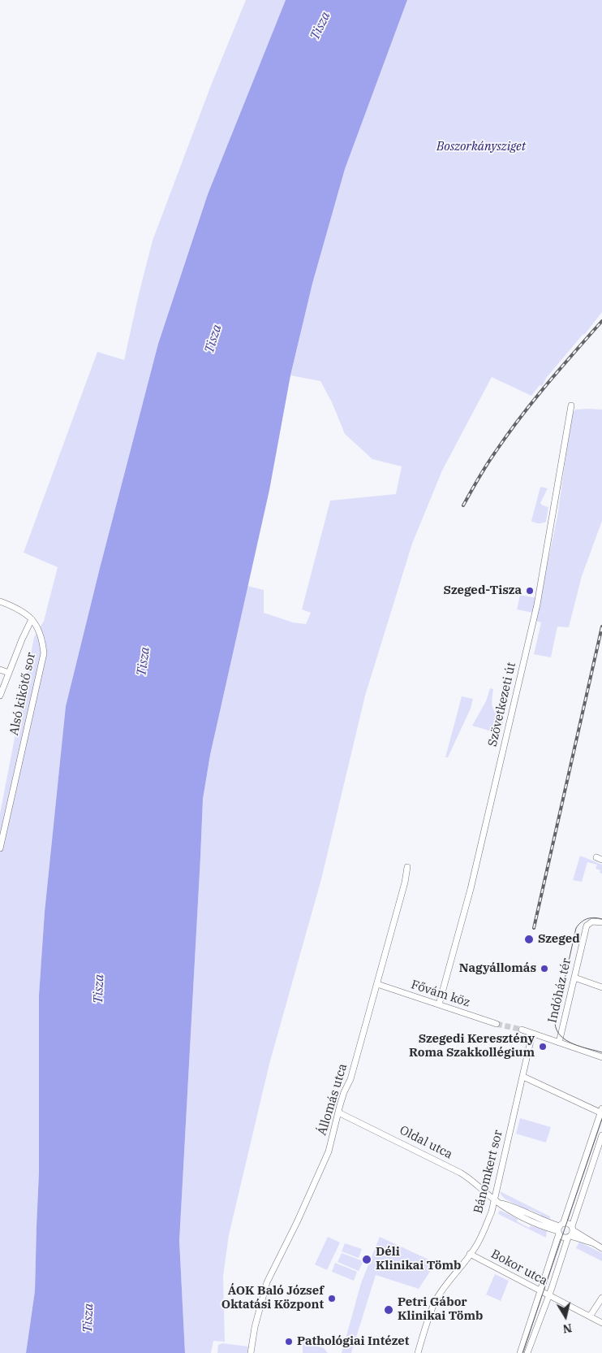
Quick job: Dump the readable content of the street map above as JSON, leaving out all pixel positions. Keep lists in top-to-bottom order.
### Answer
{
  "streets": {
    "street": [
      "Alsó kikötő sor",
      "Szövetkezeti út",
      "Indóház tér",
      "Fővám köz",
      "Állomás utca",
      "Oldal utca",
      "Bánomkert sor",
      "Bokor utca"
    ]
  },
  "crossings": [
    ["Szövetkezeti út", "Fővám köz"],
    ["Fővám köz", "Állomás utca"],
    ["Állomás utca", "Oldal utca"],
    ["Oldal utca", "Bánomkert sor"],
    ["Bánomkert sor", "Bokor utca"]
  ],
  "water": ["Tisza"],
  "parks": ["Boszorkánysziget"],
  "places": [
    "Szeged-Tisza",
    "Szeged",
    "Nagyállomás",
    "Szegedi Keresztény Roma Szakkollégium",
    "Déli Klinikai Tömb",
    "ÁOK Baló József Oktatási Központ",
    "Petri Gábor Klinikai Tömb",
    "Pathológiai Intézet"
  ],
  "north": "bottom"
}
